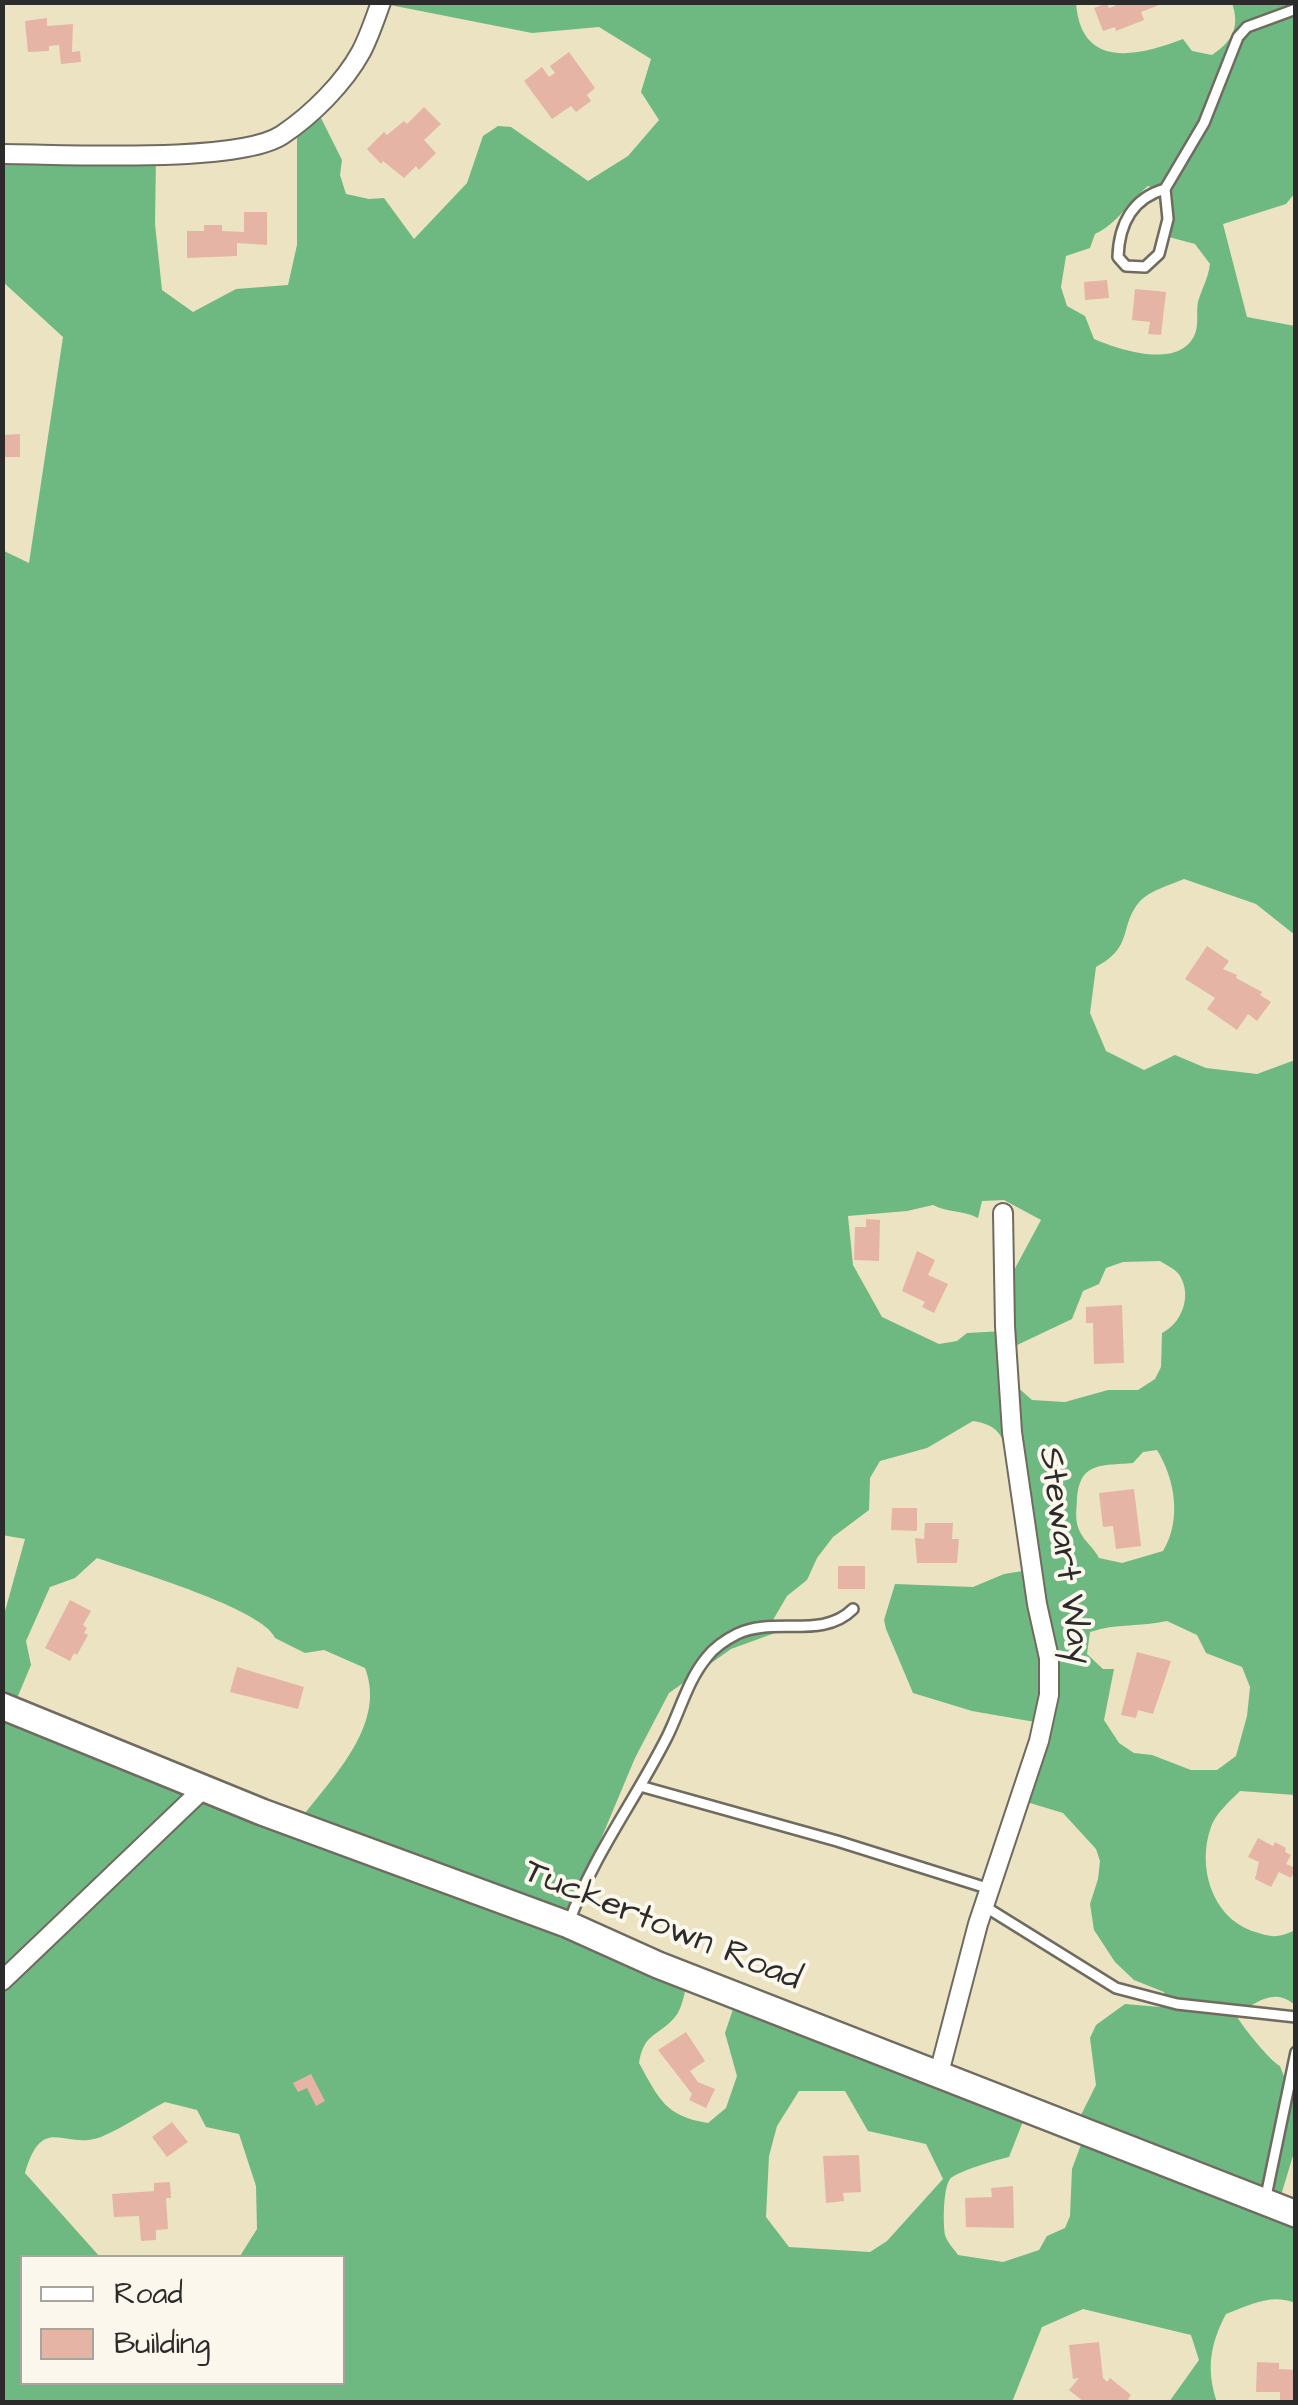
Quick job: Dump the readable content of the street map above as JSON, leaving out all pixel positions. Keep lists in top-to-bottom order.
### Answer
{
  "streets": {
    "street": ["Stewart Way", "Tuckertown Road"]
  },
  "crossings": [
    ["Stewart Way", "Tuckertown Road"]
  ],
  "legend": ["Road", "Building"]
}
